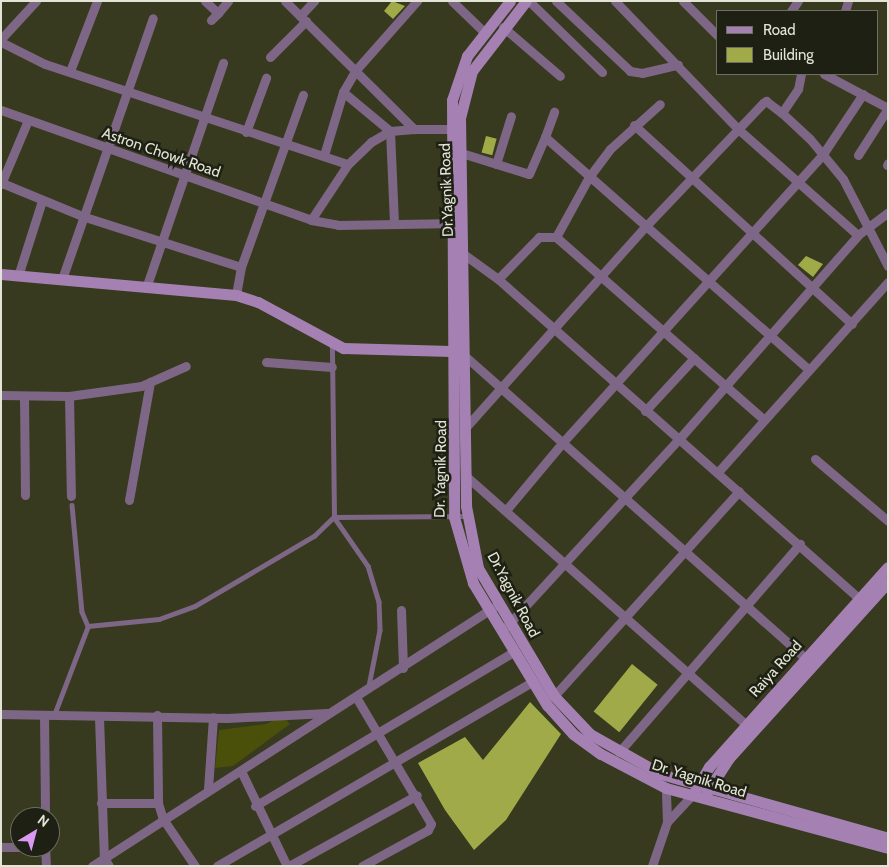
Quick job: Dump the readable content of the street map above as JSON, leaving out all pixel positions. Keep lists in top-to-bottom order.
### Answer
{
  "streets": {
    "street": [
      "Astron Chowk Road",
      "Dr.Yagnik Road",
      "Dr. Yagnik Road",
      "Raiya Road"
    ]
  },
  "crossings": [
    ["Astron Chowk Road", "Dr. Yagnik Road"],
    ["Dr.Yagnik Road", "Dr. Yagnik Road"],
    ["Dr.Yagnik Road", "Raiya Road"],
    ["Dr. Yagnik Road", "Raiya Road"]
  ],
  "legend": ["Road", "Building"],
  "north": "top right"
}
